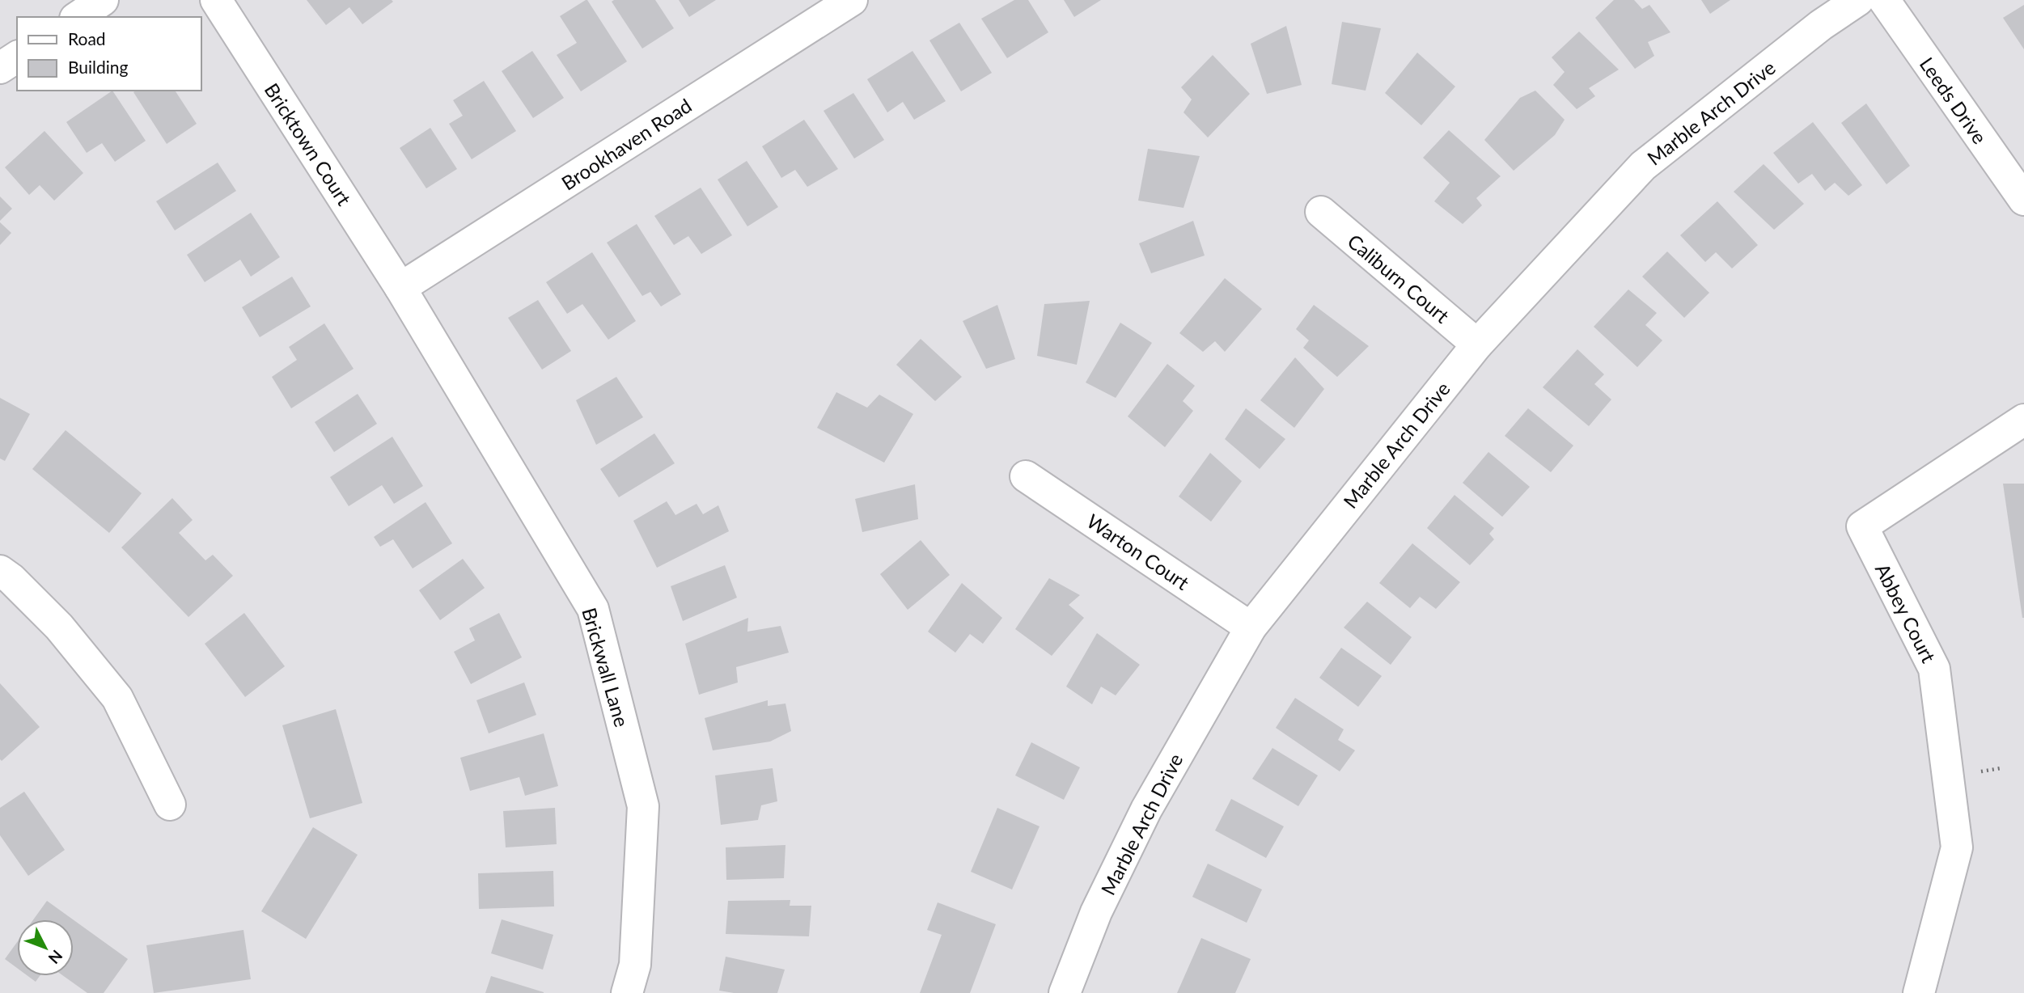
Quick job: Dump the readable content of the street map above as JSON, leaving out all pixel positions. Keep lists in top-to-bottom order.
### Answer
{
  "streets": {
    "street": [
      "Leeds Drive",
      "Marble Arch Drive",
      "Bricktown Court",
      "Brookhaven Road",
      "Caliburn Court",
      "Warton Court",
      "Abbey Court",
      "Brickwall Lane"
    ]
  },
  "crossings": [
    ["Marble Arch Drive", "Caliburn Court"],
    ["Marble Arch Drive", "Warton Court"],
    ["Bricktown Court", "Brookhaven Road"],
    ["Bricktown Court", "Brickwall Lane"],
    ["Brookhaven Road", "Brickwall Lane"]
  ],
  "legend": ["Road", "Building"],
  "north": "bottom right"
}
